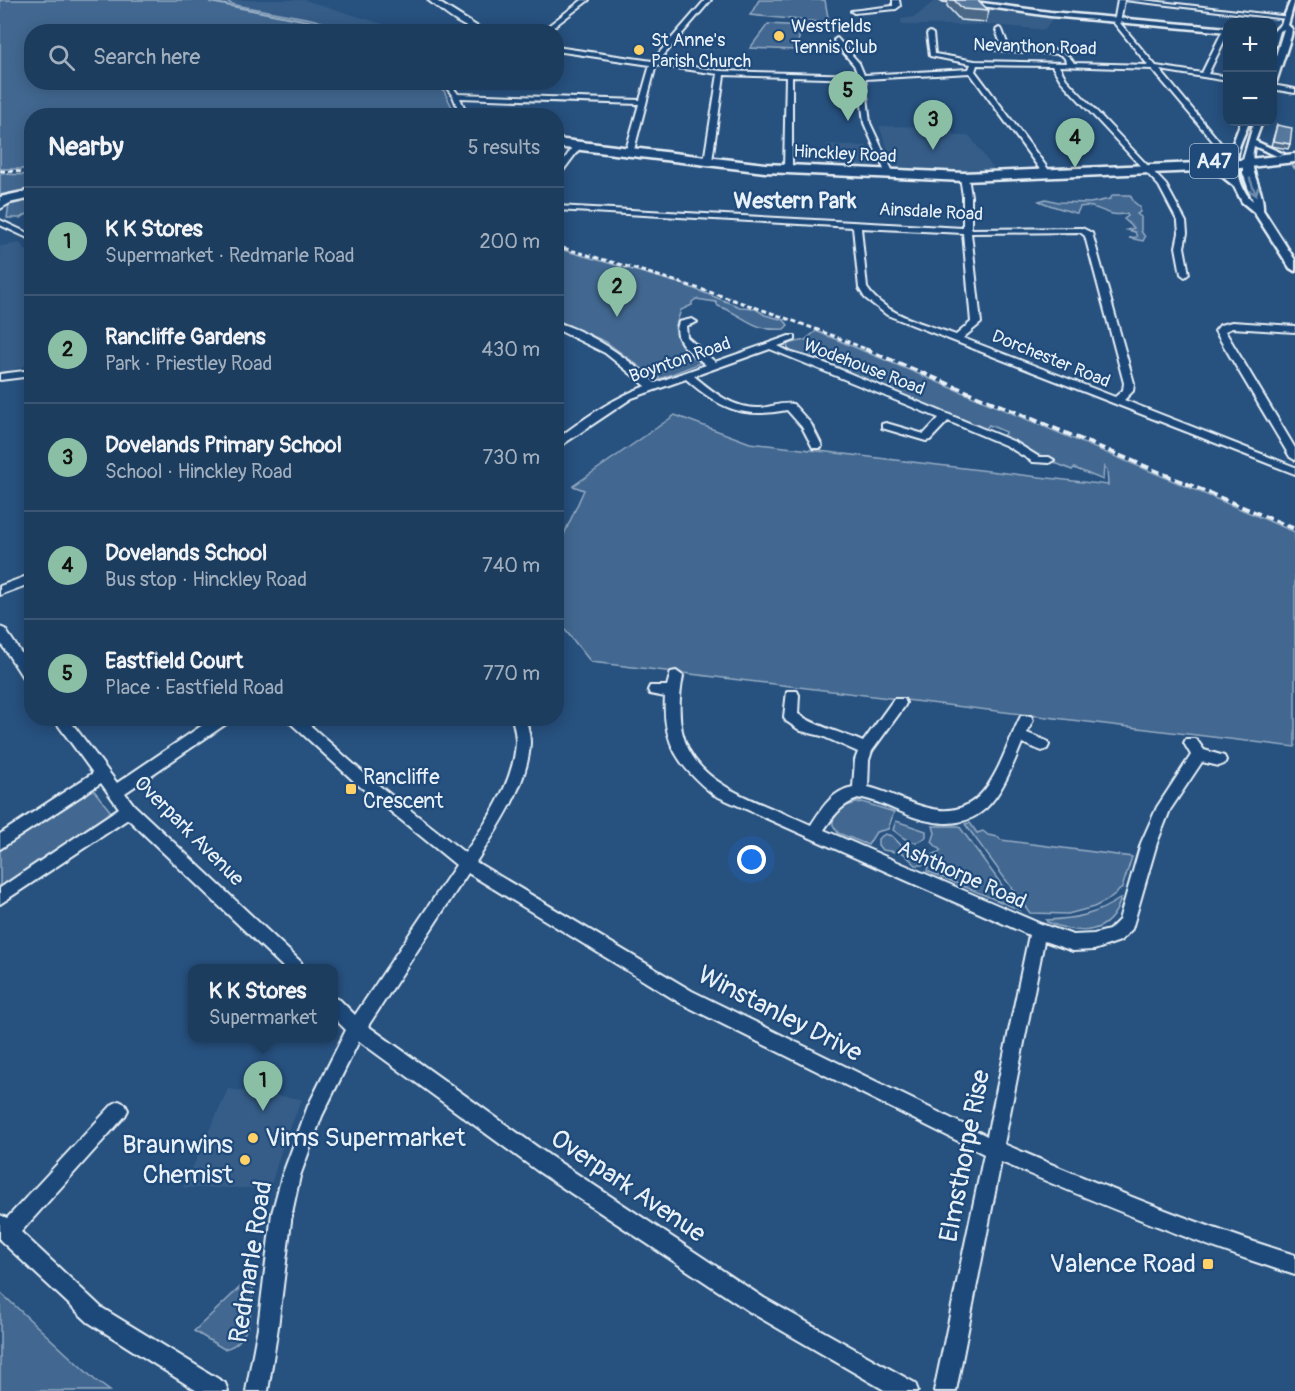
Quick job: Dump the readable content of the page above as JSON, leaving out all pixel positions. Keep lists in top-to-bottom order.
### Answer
{
  "streets": {
    "main road": ["Hinckley Road", "A47"],
    "street": [
      "Nevanthon Road",
      "Ainsdale Road",
      "Dorchester Road",
      "Boynton Road",
      "Wodehouse Road",
      "Overpark Avenue",
      "Ashthorpe Road",
      "Winstanley Drive",
      "Elmsthorpe Rise",
      "Redmarle Road"
    ]
  },
  "crossings": [
    ["Ainsdale Road", "Dorchester Road"],
    ["Boynton Road", "Wodehouse Road"],
    ["Overpark Avenue", "Redmarle Road"],
    ["Ashthorpe Road", "Elmsthorpe Rise"],
    ["Winstanley Drive", "Elmsthorpe Rise"],
    ["Winstanley Drive", "Redmarle Road"]
  ],
  "districts": ["Western Park"],
  "places": {
    "other": [
      "Westfields Tennis Club",
      "St Anne's Parish Church",
      "Vims Supermarket",
      "Braunwins Chemist"
    ],
    "transit": ["Rancliffe Crescent", "Valence Road"]
  },
  "page": {
    "map_buttons": ["+", "−"],
    "search": "Search here",
    "pins": [
      "5",
      "3",
      "4",
      "2",
      "1"
    ],
    "heading": ["Nearby", "5 results"],
    "list": [
      {
        "mark": "1",
        "name": "K K Stores",
        "note": "Supermarket · Redmarle Road",
        "value": "200 m"
      },
      {
        "mark": "2",
        "name": "Rancliffe Gardens",
        "note": "Park · Priestley Road",
        "value": "430 m"
      },
      {
        "mark": "3",
        "name": "Dovelands Primary School",
        "note": "School · Hinckley Road",
        "value": "730 m"
      },
      {
        "mark": "4",
        "name": "Dovelands School",
        "note": "Bus stop · Hinckley Road",
        "value": "740 m"
      },
      {
        "mark": "5",
        "name": "Eastfield Court",
        "note": "Place · Eastfield Road",
        "value": "770 m"
      }
    ],
    "popup": ["K K Stores", "Supermarket"]
  }
}
